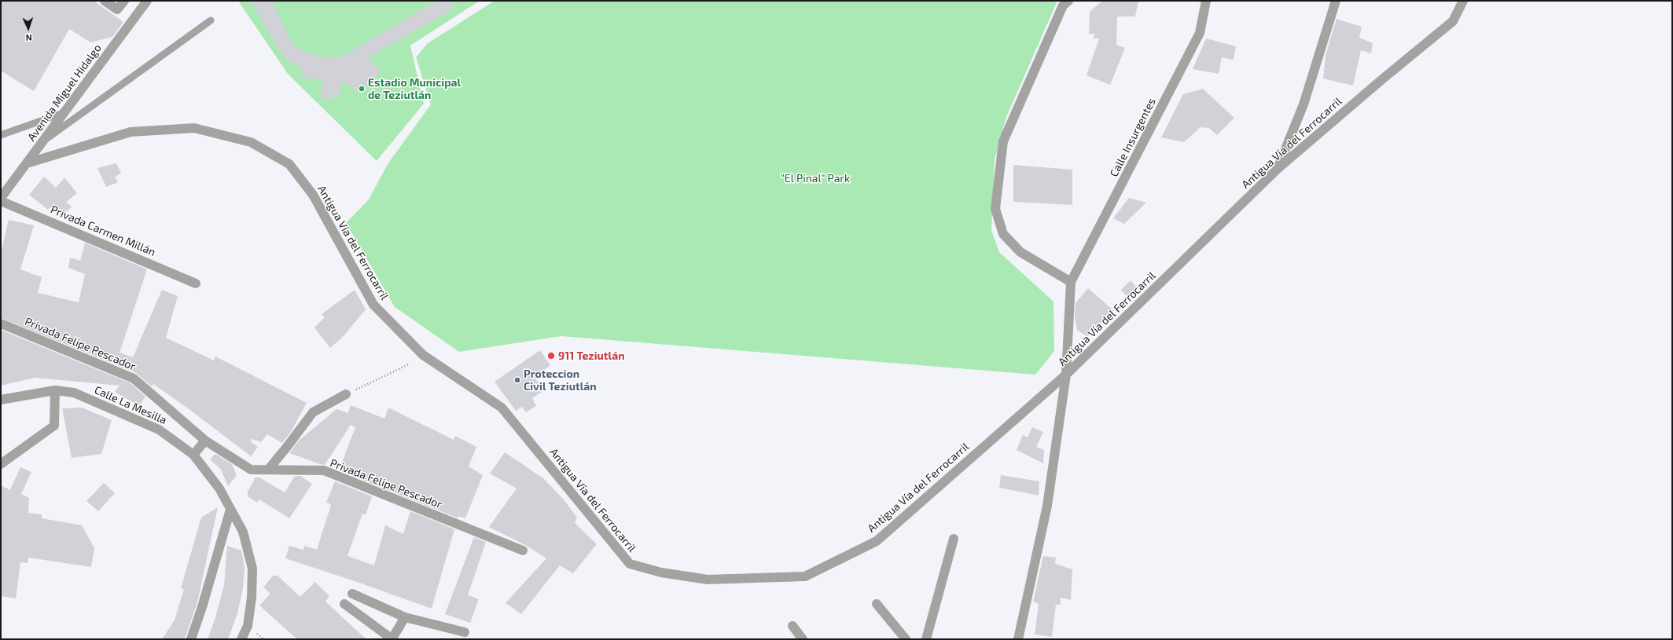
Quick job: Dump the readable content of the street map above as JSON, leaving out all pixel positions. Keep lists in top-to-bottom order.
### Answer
{
  "streets": {
    "street": [
      "Avenida Miguel Hidalgo",
      "Calle Insurgentes",
      "Antigua Vía del Ferrocarril",
      "Privada Carmen Millán",
      "Privada Felipe Pescador",
      "Calle La Mesilla"
    ]
  },
  "crossings": [
    ["Avenida Miguel Hidalgo", "Antigua Vía del Ferrocarril"]
  ],
  "parks": ["\"El Pinal\" Park"],
  "places": ["Estadio Municipal de Teziutlán", "911 Teziutlán", "Proteccion Civil Teziutlán"],
  "north": "bottom"
}
